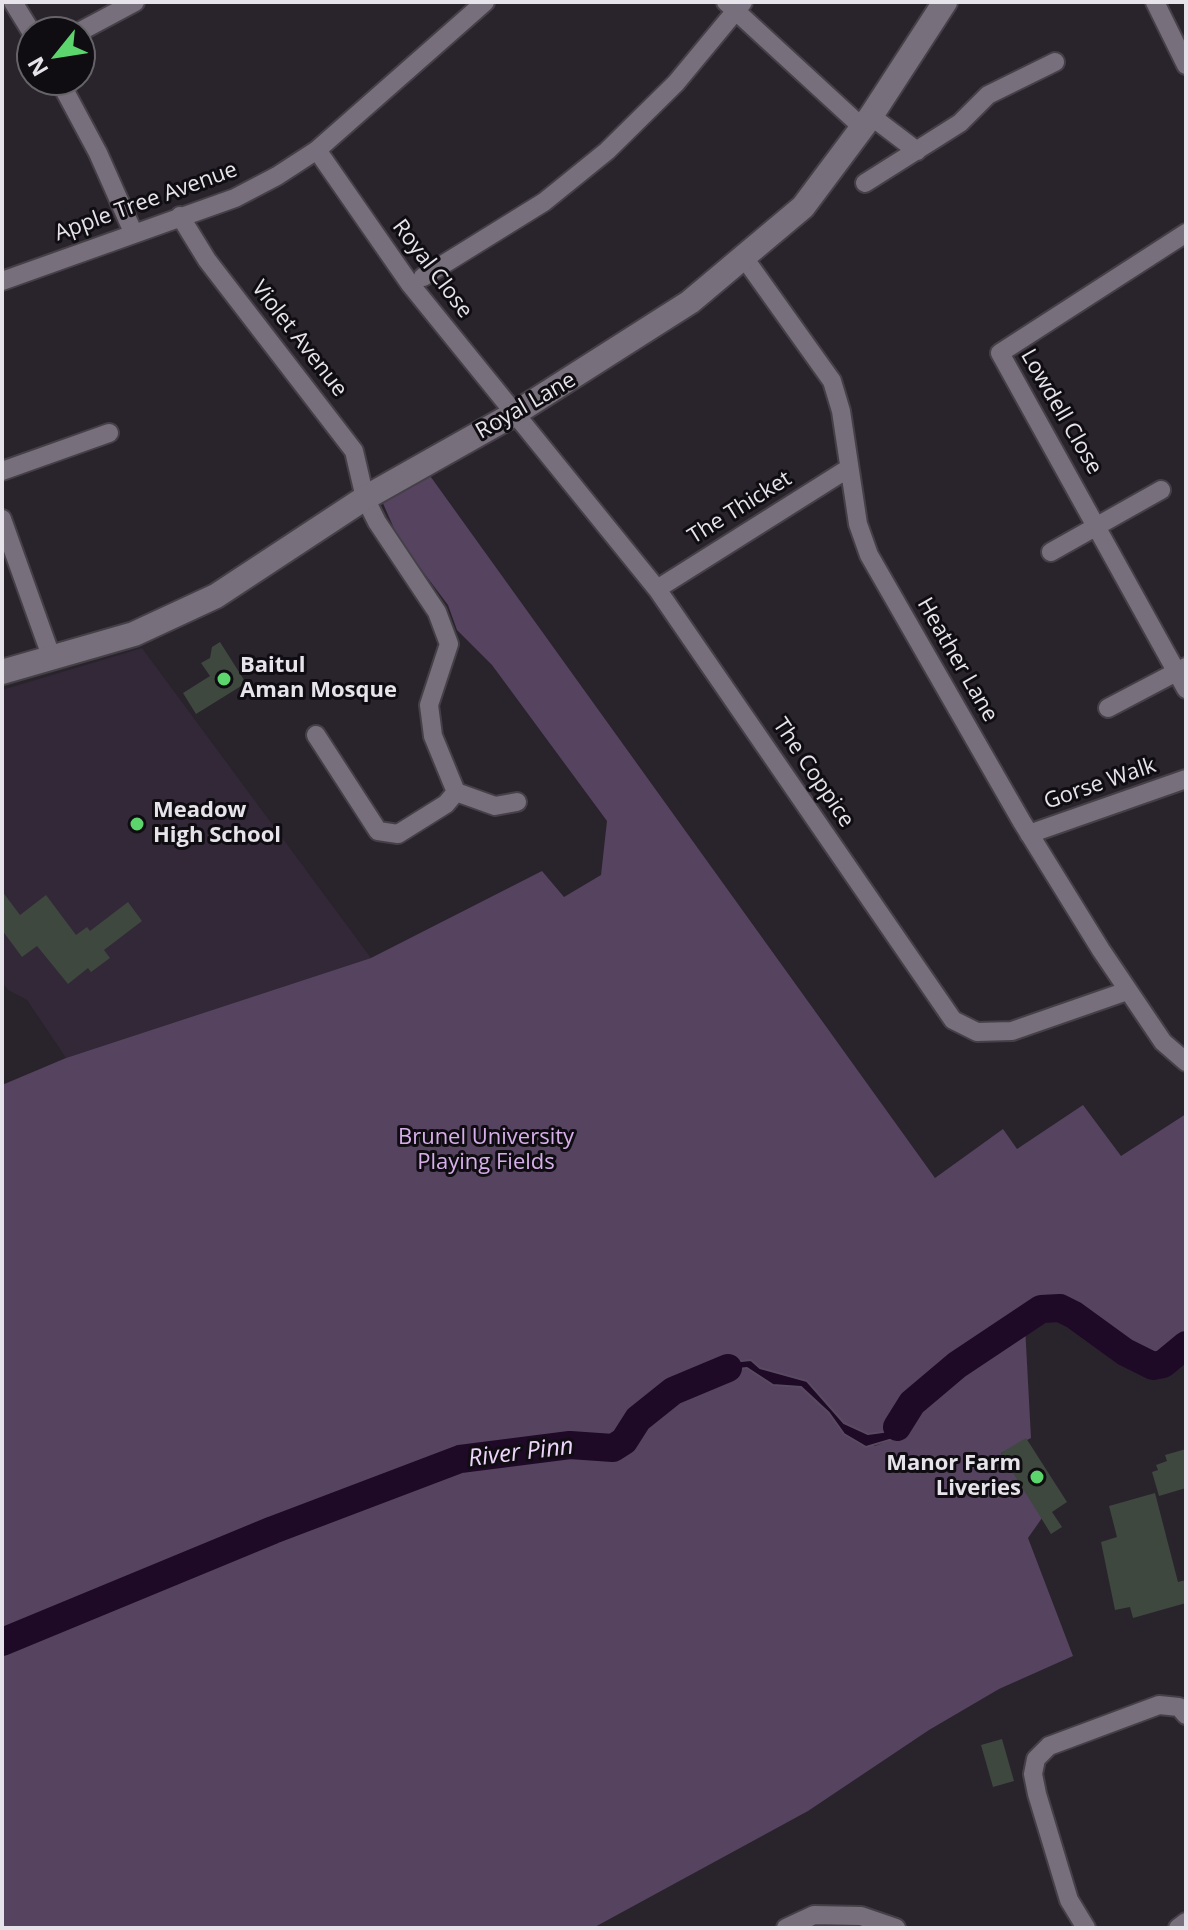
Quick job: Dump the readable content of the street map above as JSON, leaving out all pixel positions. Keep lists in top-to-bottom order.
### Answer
{
  "streets": {
    "street": [
      "Apple Tree Avenue",
      "Royal Close",
      "Violet Avenue",
      "Royal Lane",
      "Lowdell Close",
      "The Thicket",
      "Heather Lane",
      "The Coppice",
      "Gorse Walk"
    ]
  },
  "crossings": [
    ["Apple Tree Avenue", "Royal Close"],
    ["Apple Tree Avenue", "Violet Avenue"],
    ["Royal Close", "Royal Lane"],
    ["Royal Close", "The Coppice"],
    ["Violet Avenue", "Royal Lane"],
    ["Royal Lane", "Heather Lane"],
    ["Royal Lane", "The Coppice"],
    ["The Thicket", "Heather Lane"],
    ["The Thicket", "The Coppice"],
    ["Heather Lane", "The Coppice"],
    ["Heather Lane", "Gorse Walk"]
  ],
  "water": ["River Pinn"],
  "parks": ["Brunel University Playing Fields"],
  "places": ["Baitul Aman Mosque", "Meadow High School", "Manor Farm Liveries"],
  "north": "bottom left"
}
